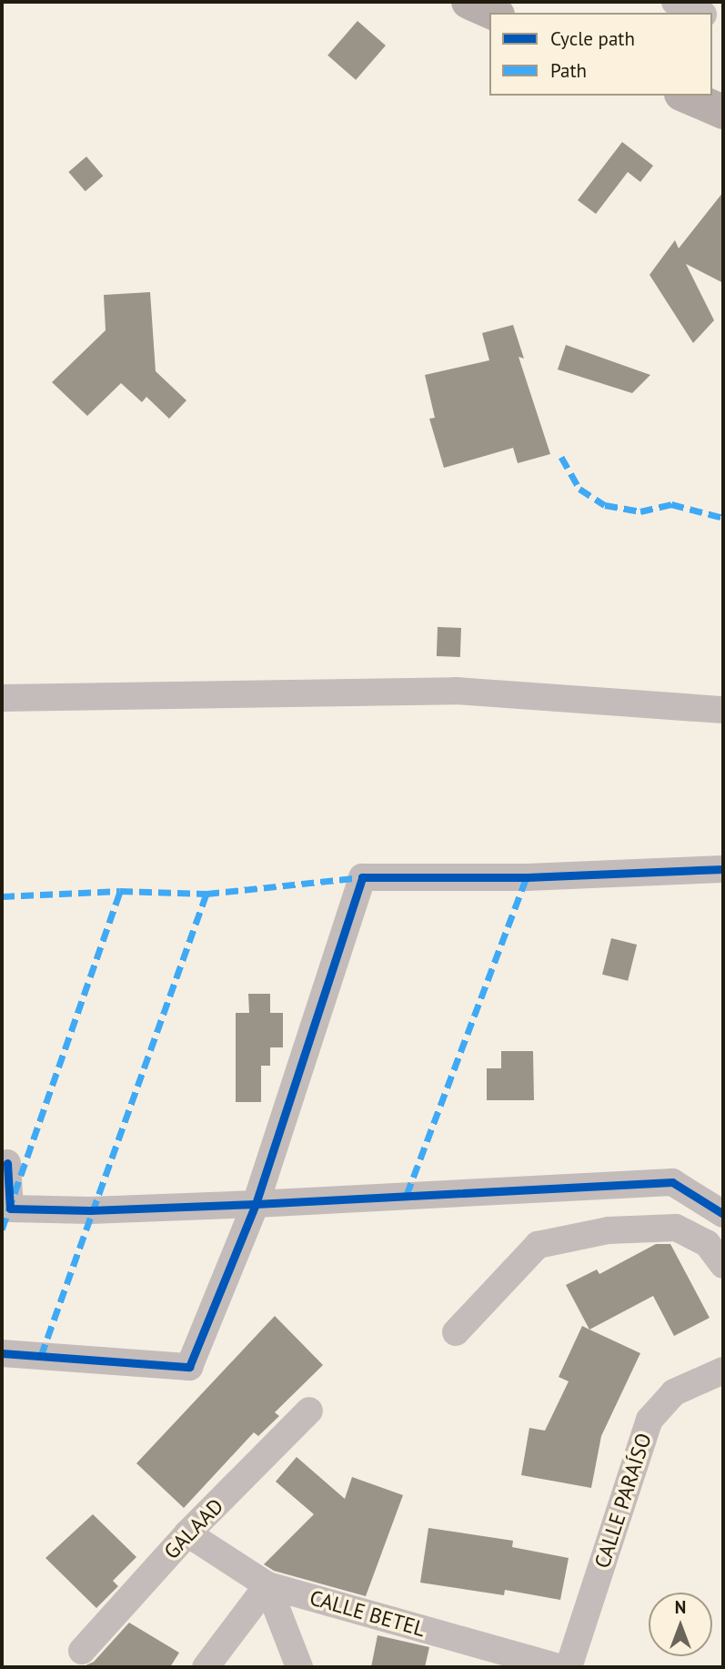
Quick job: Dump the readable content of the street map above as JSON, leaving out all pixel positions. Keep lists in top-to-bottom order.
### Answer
{
  "streets": {
    "street": ["CALLE PARAÍSO", "GALAAD", "CALLE BETEL"]
  },
  "crossings": [
    ["GALAAD", "CALLE BETEL"]
  ],
  "legend": ["Cycle path", "Path"],
  "north": "top"
}
